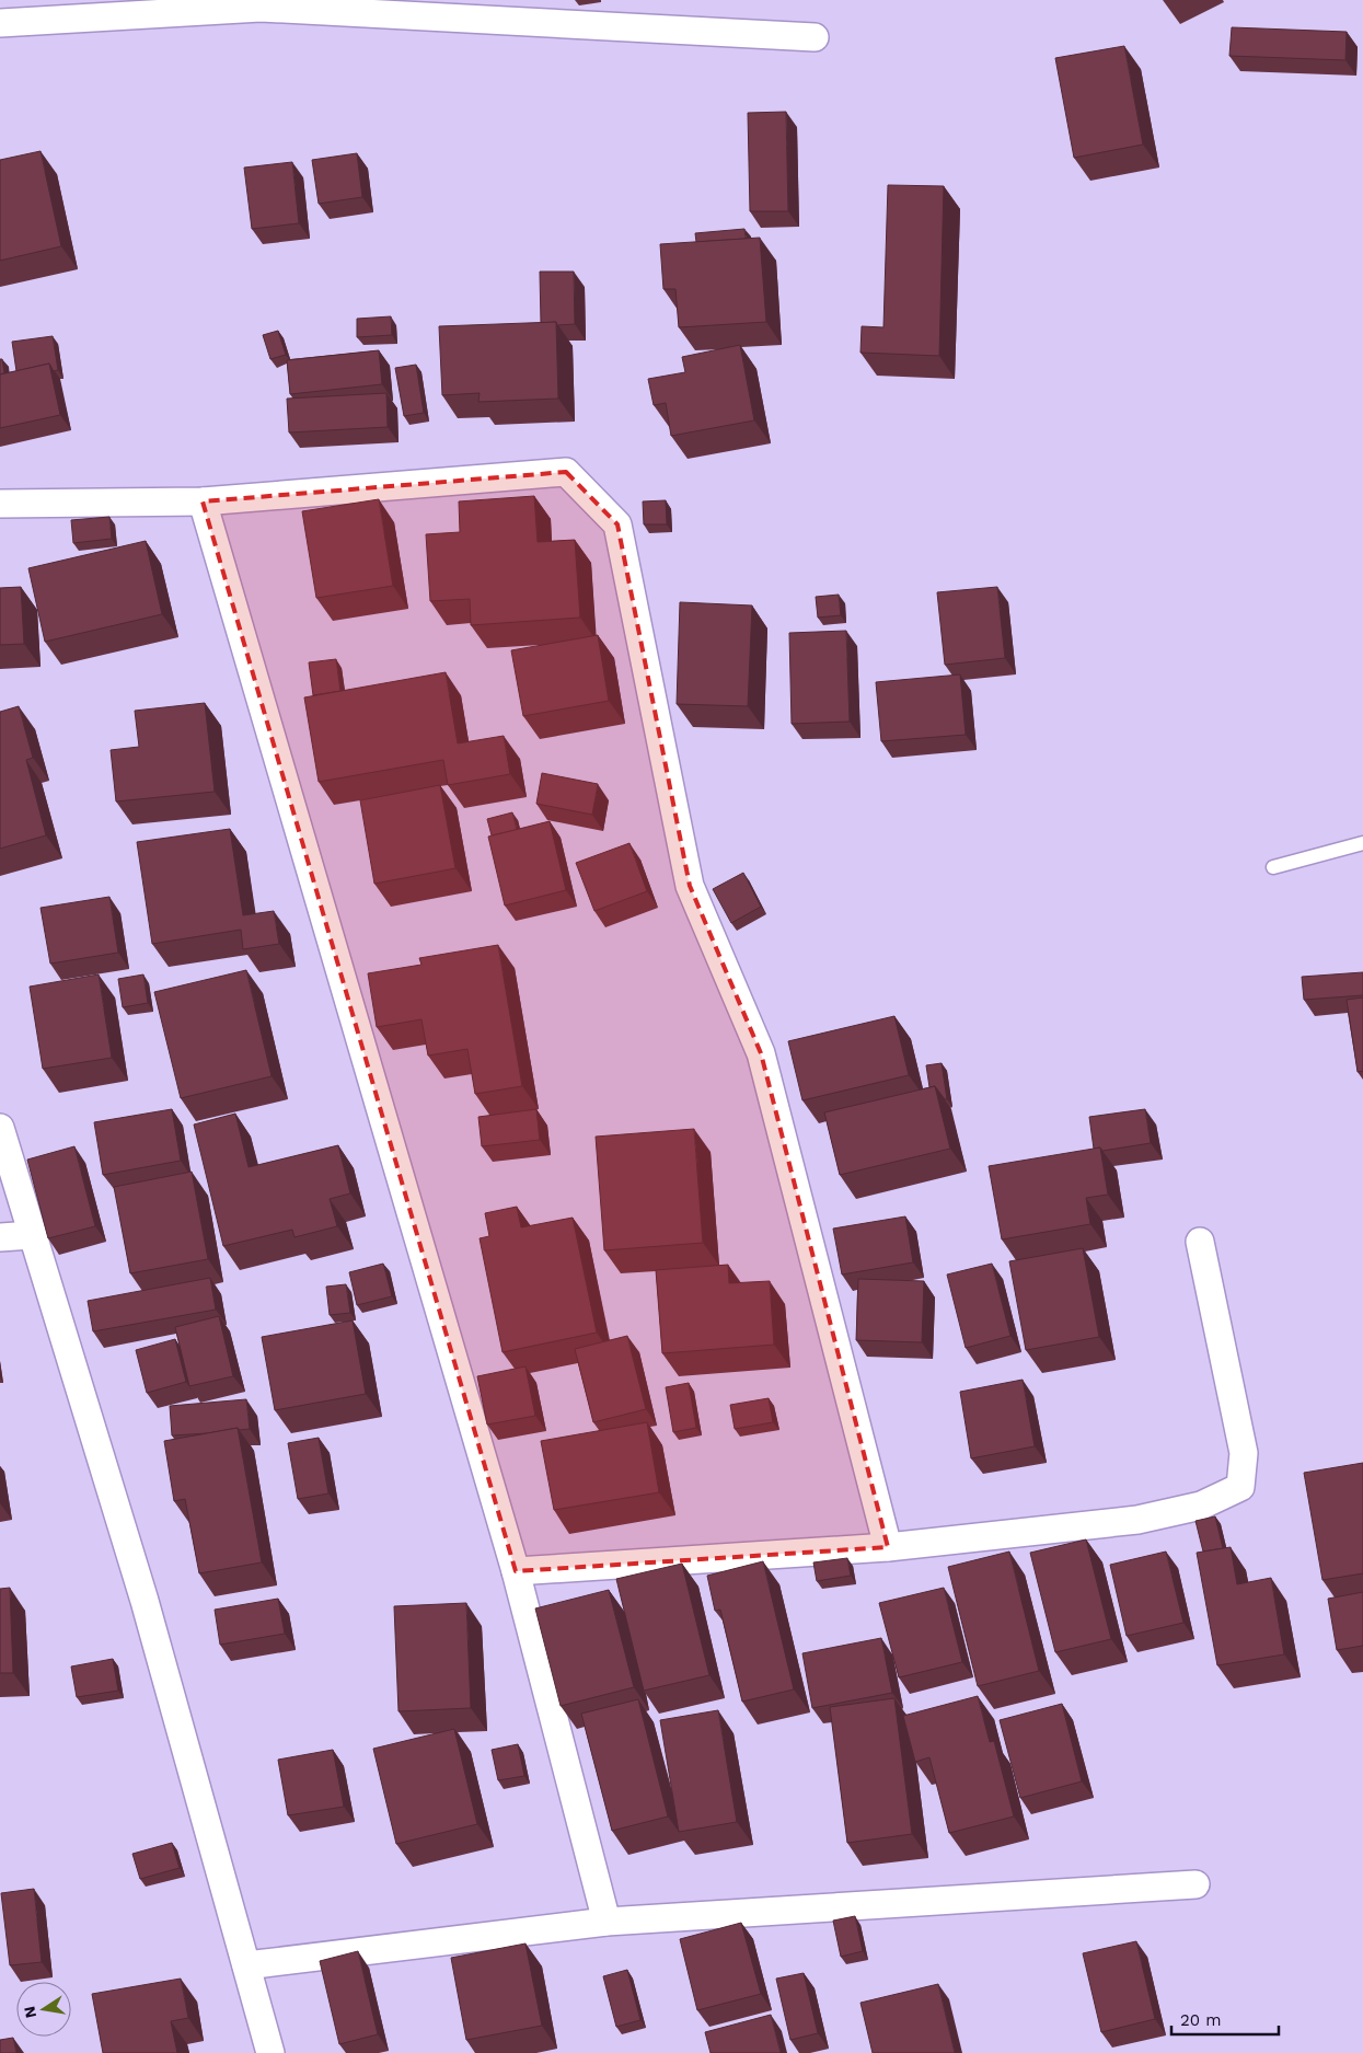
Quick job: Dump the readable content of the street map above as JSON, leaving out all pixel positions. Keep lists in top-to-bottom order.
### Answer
{
  "scale_bar": "20 m",
  "north": "left"
}
